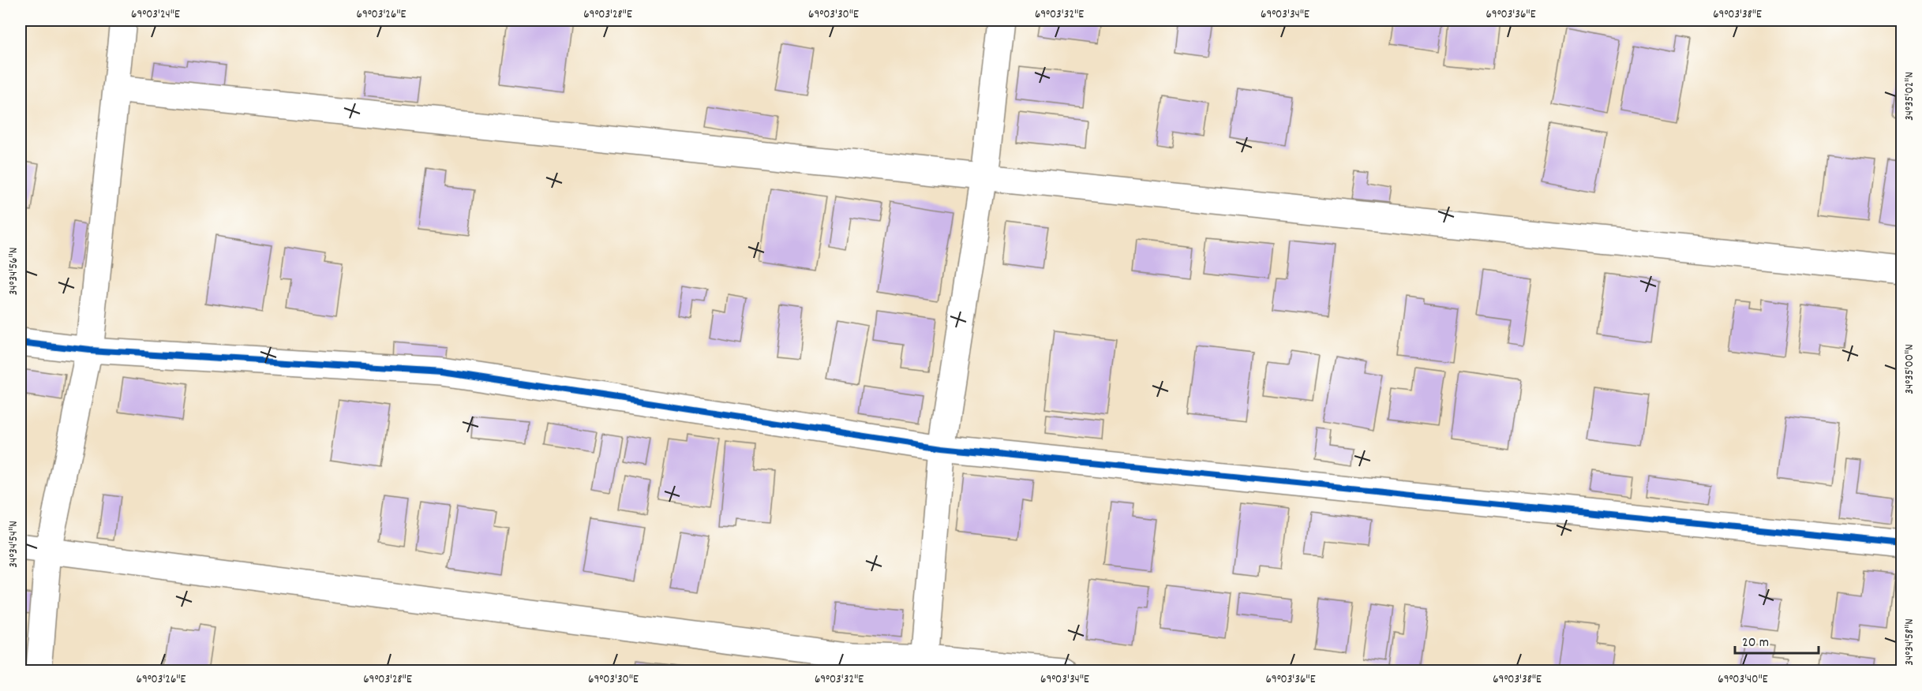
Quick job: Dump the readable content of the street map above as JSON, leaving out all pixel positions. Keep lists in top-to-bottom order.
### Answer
{
  "scale_bar": "20 m",
  "coordinates": [
    "69°03'24\"E",
    "69°03'26\"E",
    "69°03'28\"E",
    "69°03'30\"E",
    "69°03'32\"E",
    "69°03'34\"E",
    "69°03'36\"E",
    "69°03'38\"E",
    "34°35'02\"N",
    "34°34'56\"N",
    "34°35'00\"N",
    "34°34'54\"N",
    "34°34'58\"N",
    "69°03'40\"E"
  ]
}
